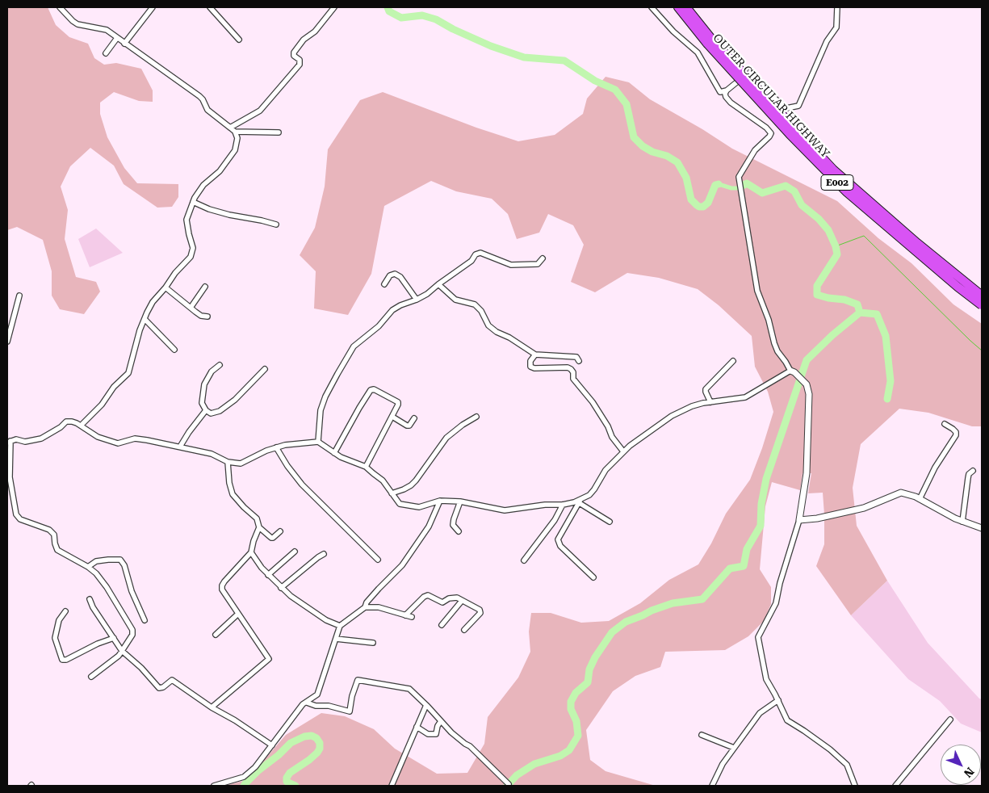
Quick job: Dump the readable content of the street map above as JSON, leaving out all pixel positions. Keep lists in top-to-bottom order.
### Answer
{
  "streets": {
    "highway": ["OUTER CIRCULAR HIGHWAY", "E002"]
  },
  "north": "bottom right"
}
